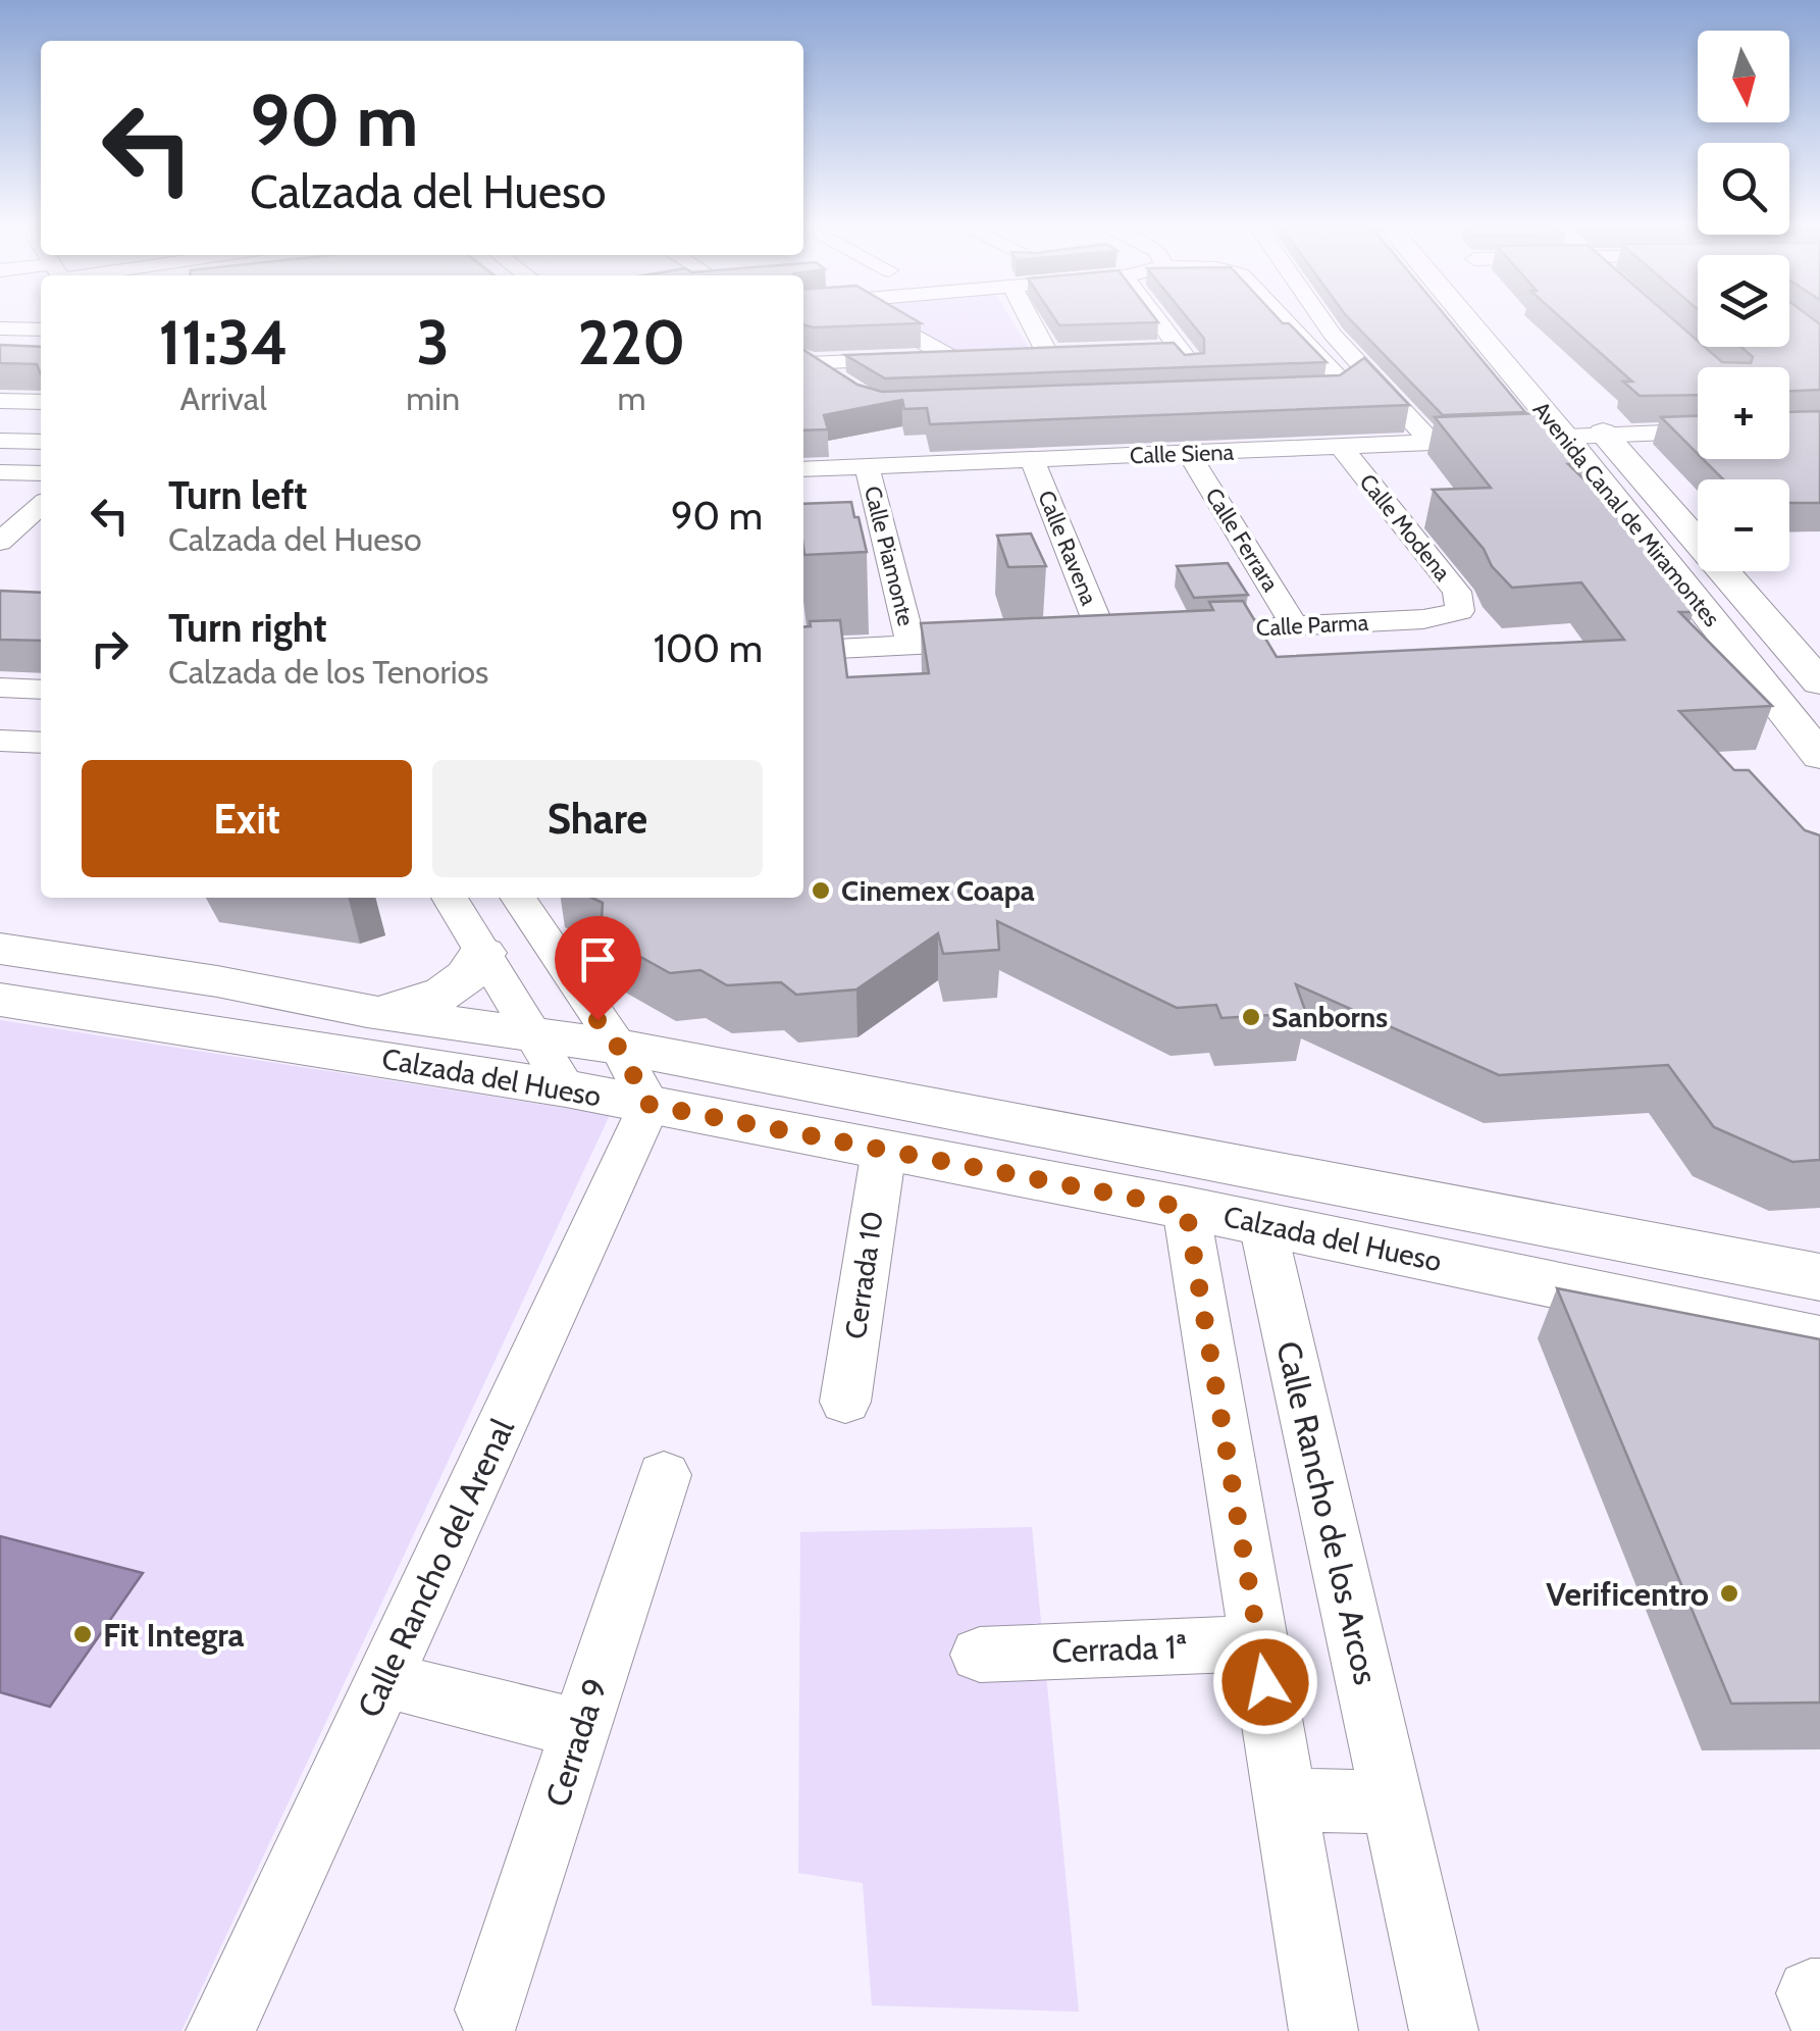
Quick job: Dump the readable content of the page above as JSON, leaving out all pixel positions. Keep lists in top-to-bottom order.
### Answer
{
  "streets": {
    "main road": ["Avenida Canal de Miramontes", "Calzada del Hueso"],
    "street": [
      "Calle Siena",
      "Calle Modena",
      "Calle Ferrara",
      "Calle Ravena",
      "Calle Piamonte",
      "Calle Parma",
      "Cerrada 10",
      "Calle Rancho de los Arcos",
      "Calle Rancho del Arenal",
      "Cerrada 1ª",
      "Cerrada 9"
    ]
  },
  "crossings": [
    ["Calle Siena", "Avenida Canal de Miramontes"],
    ["Calle Siena", "Calle Modena"],
    ["Calle Siena", "Calle Ferrara"],
    ["Calle Siena", "Calle Ravena"],
    ["Calle Siena", "Calle Piamonte"],
    ["Calle Modena", "Calle Parma"],
    ["Calle Ferrara", "Calle Parma"],
    ["Calzada del Hueso", "Cerrada 10"],
    ["Calzada del Hueso", "Calle Rancho de los Arcos"],
    ["Calzada del Hueso", "Calle Rancho del Arenal"]
  ],
  "places": [
    "Cinemex Coapa",
    "Sanborns",
    "Verificentro",
    "Fit Integra"
  ],
  "north": "bottom",
  "page": {
    "map_buttons": ["+", "−"],
    "turn": ["90 m", "Calzada del Hueso"],
    "eta": [
      "11:34",
      "Arrival",
      "3",
      "min",
      "220",
      "m"
    ],
    "list": [
      {
        "name": "Turn left",
        "note": "Calzada del Hueso",
        "value": "90 m"
      },
      {
        "name": "Turn right",
        "note": "Calzada de los Tenorios",
        "value": "100 m"
      }
    ],
    "buttons": ["Exit", "Share"]
  }
}
